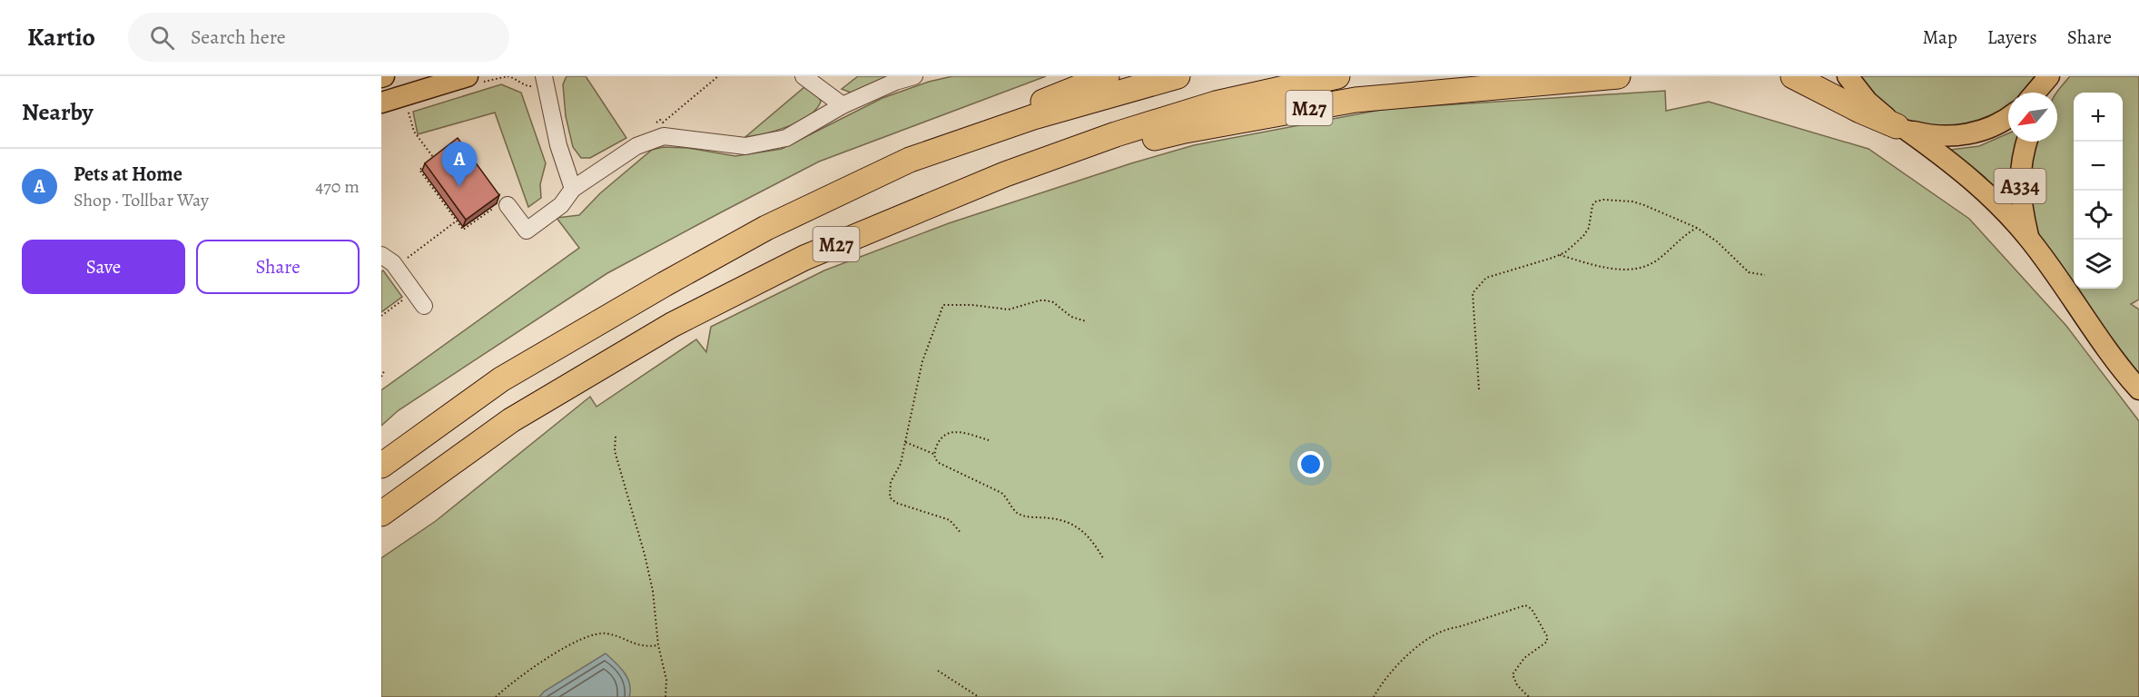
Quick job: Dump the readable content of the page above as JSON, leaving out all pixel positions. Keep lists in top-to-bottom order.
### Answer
{
  "streets": {
    "highway": ["M27"],
    "main road": ["A334"]
  },
  "north": "bottom left",
  "page": {
    "header": "Kartio",
    "search": "Search here",
    "nav": ["Map", "Layers", "Share"],
    "heading": "Nearby",
    "map_buttons": ["+", "−"],
    "pins": "A",
    "list": [
      {
        "mark": "A",
        "name": "Pets at Home",
        "note": "Shop · Tollbar Way",
        "value": "470 m"
      }
    ],
    "buttons": ["Save", "Share"]
  }
}
